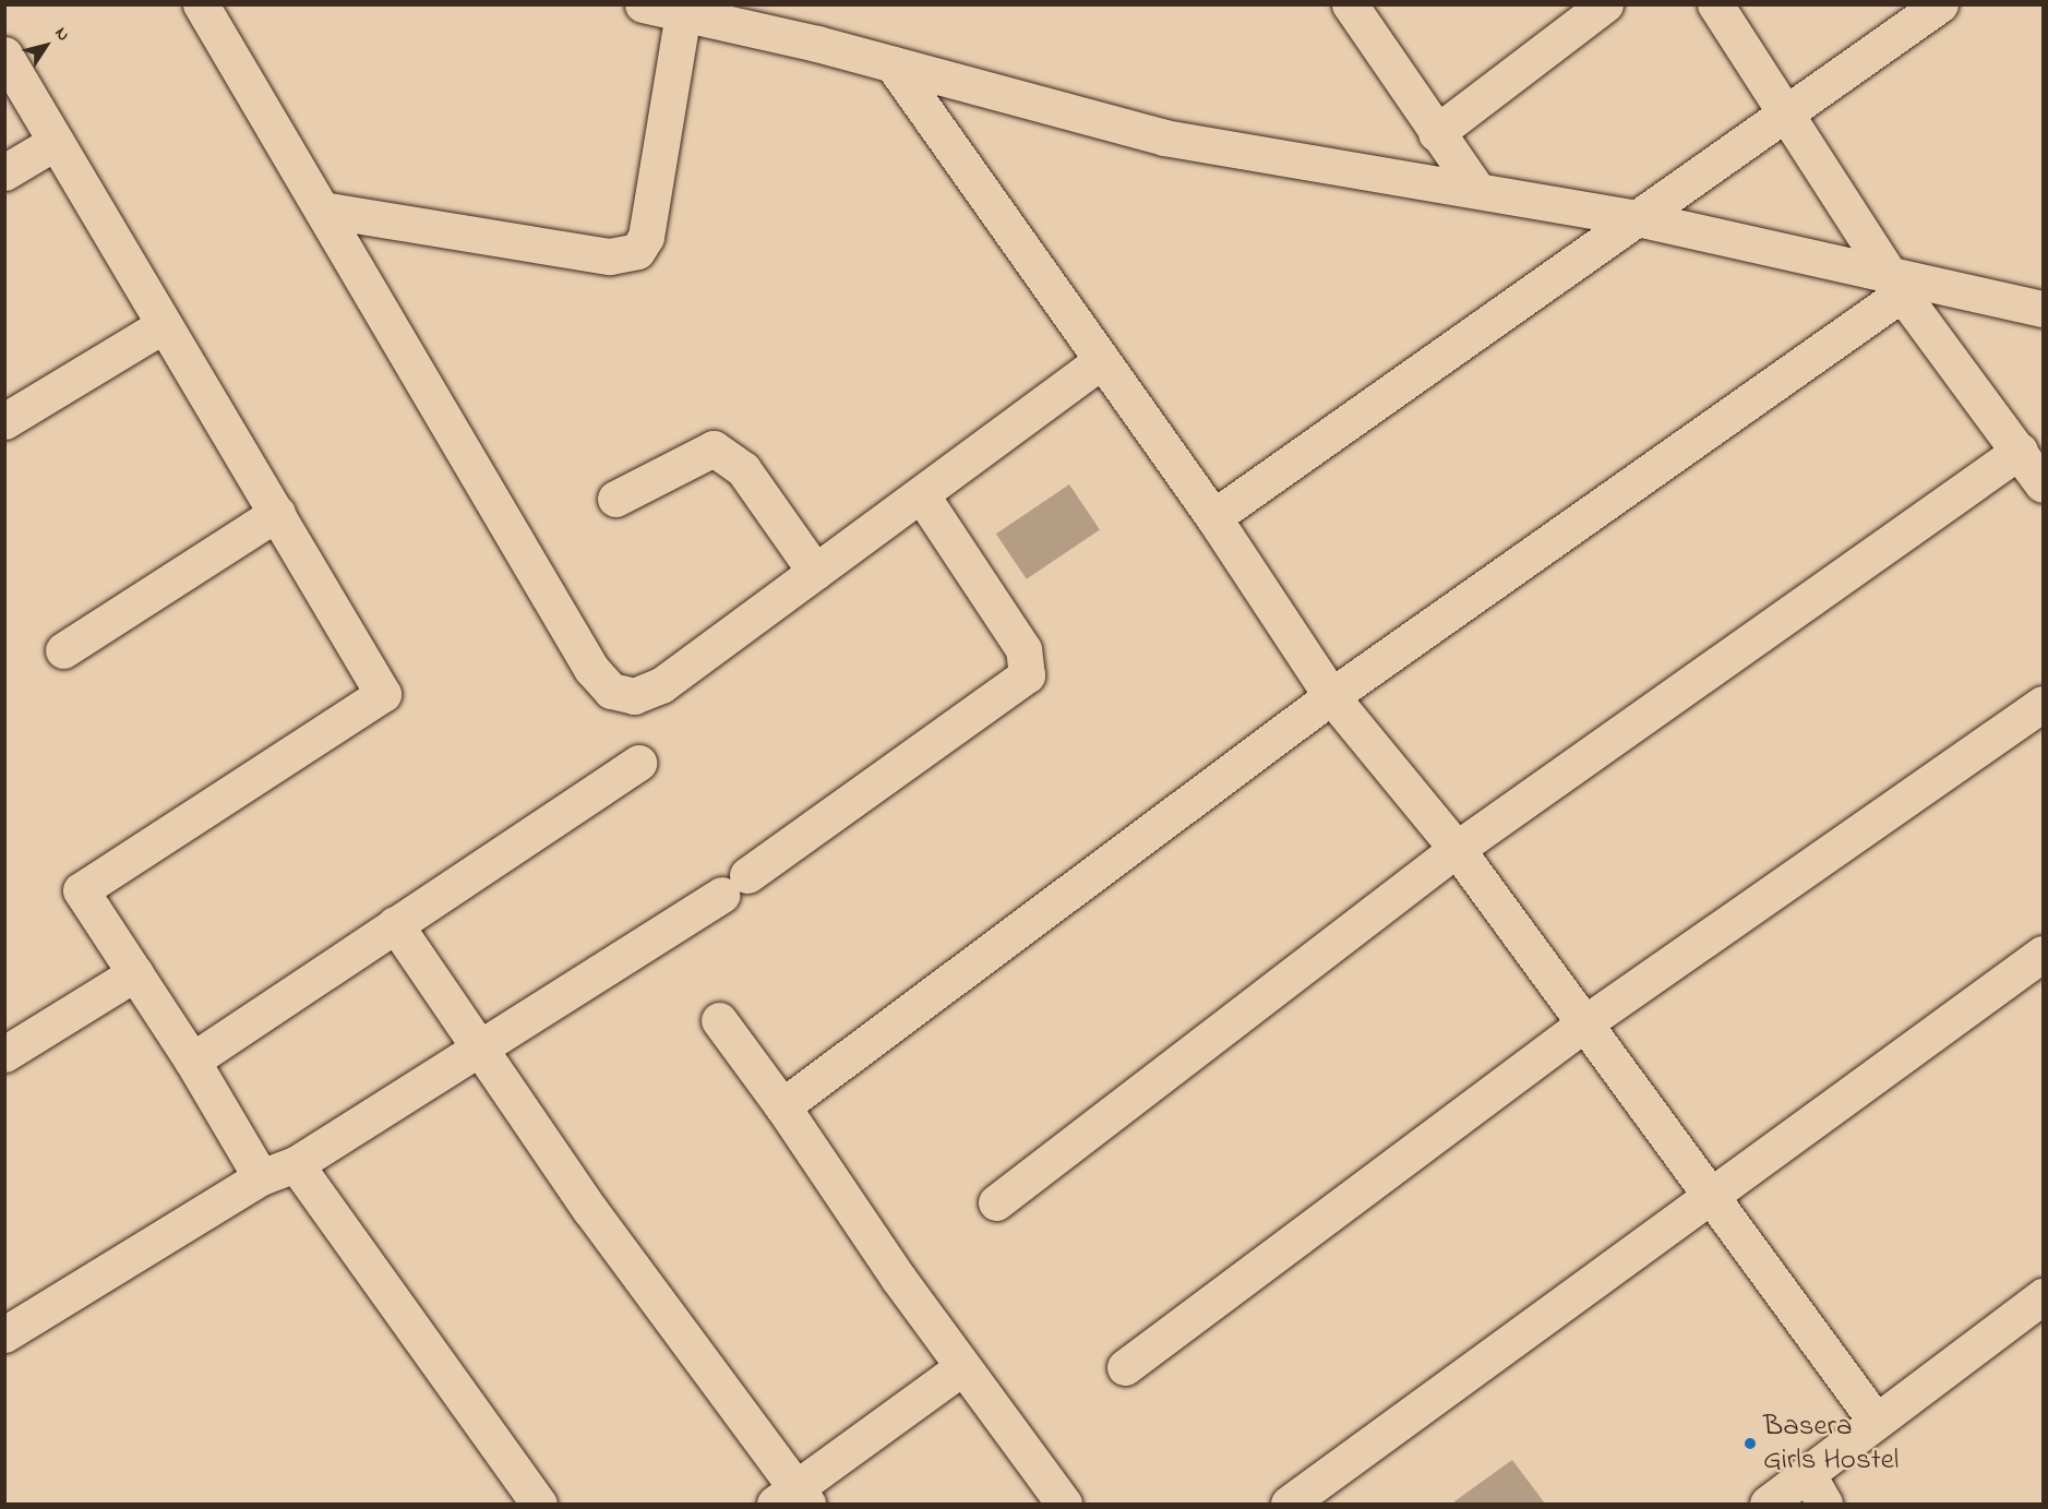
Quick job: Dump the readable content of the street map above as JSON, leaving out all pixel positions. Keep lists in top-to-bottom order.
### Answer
{
  "places": ["Basera Girls Hostel"],
  "north": "top right"
}
